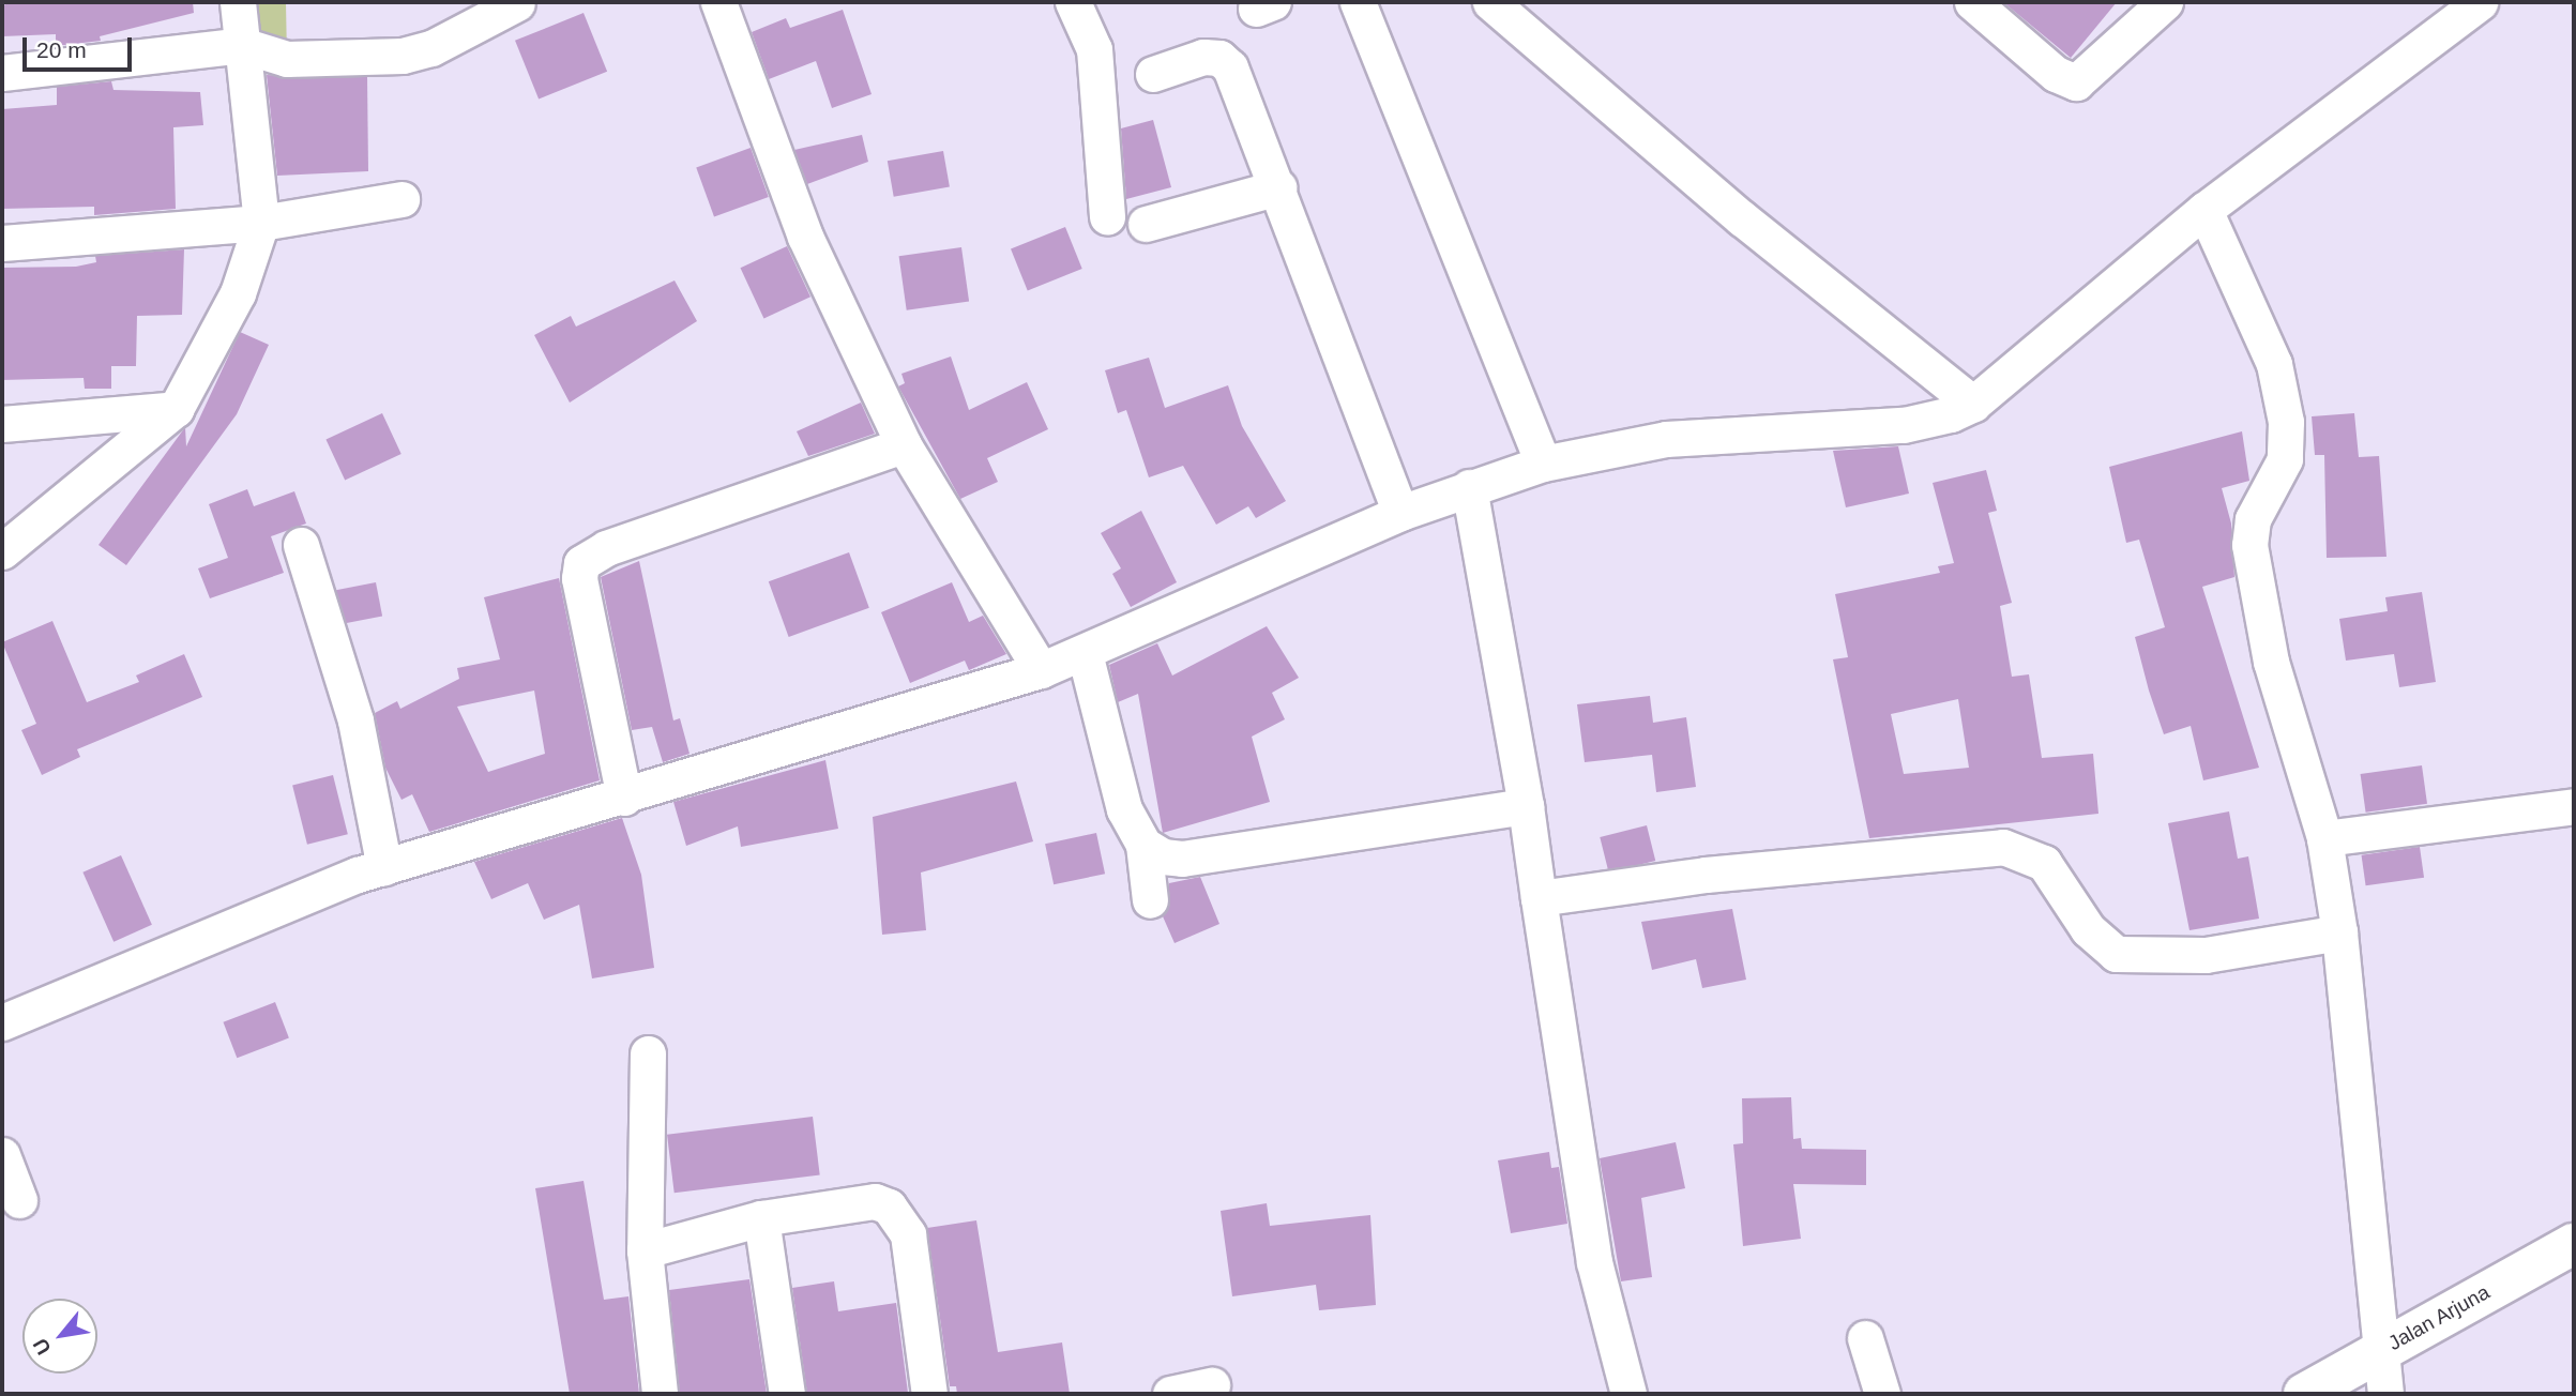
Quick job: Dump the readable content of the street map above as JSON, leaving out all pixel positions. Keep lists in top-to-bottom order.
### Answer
{
  "streets": {
    "street": ["Jalan Arjuna"]
  },
  "scale_bar": "20 m",
  "north": "bottom left"
}
